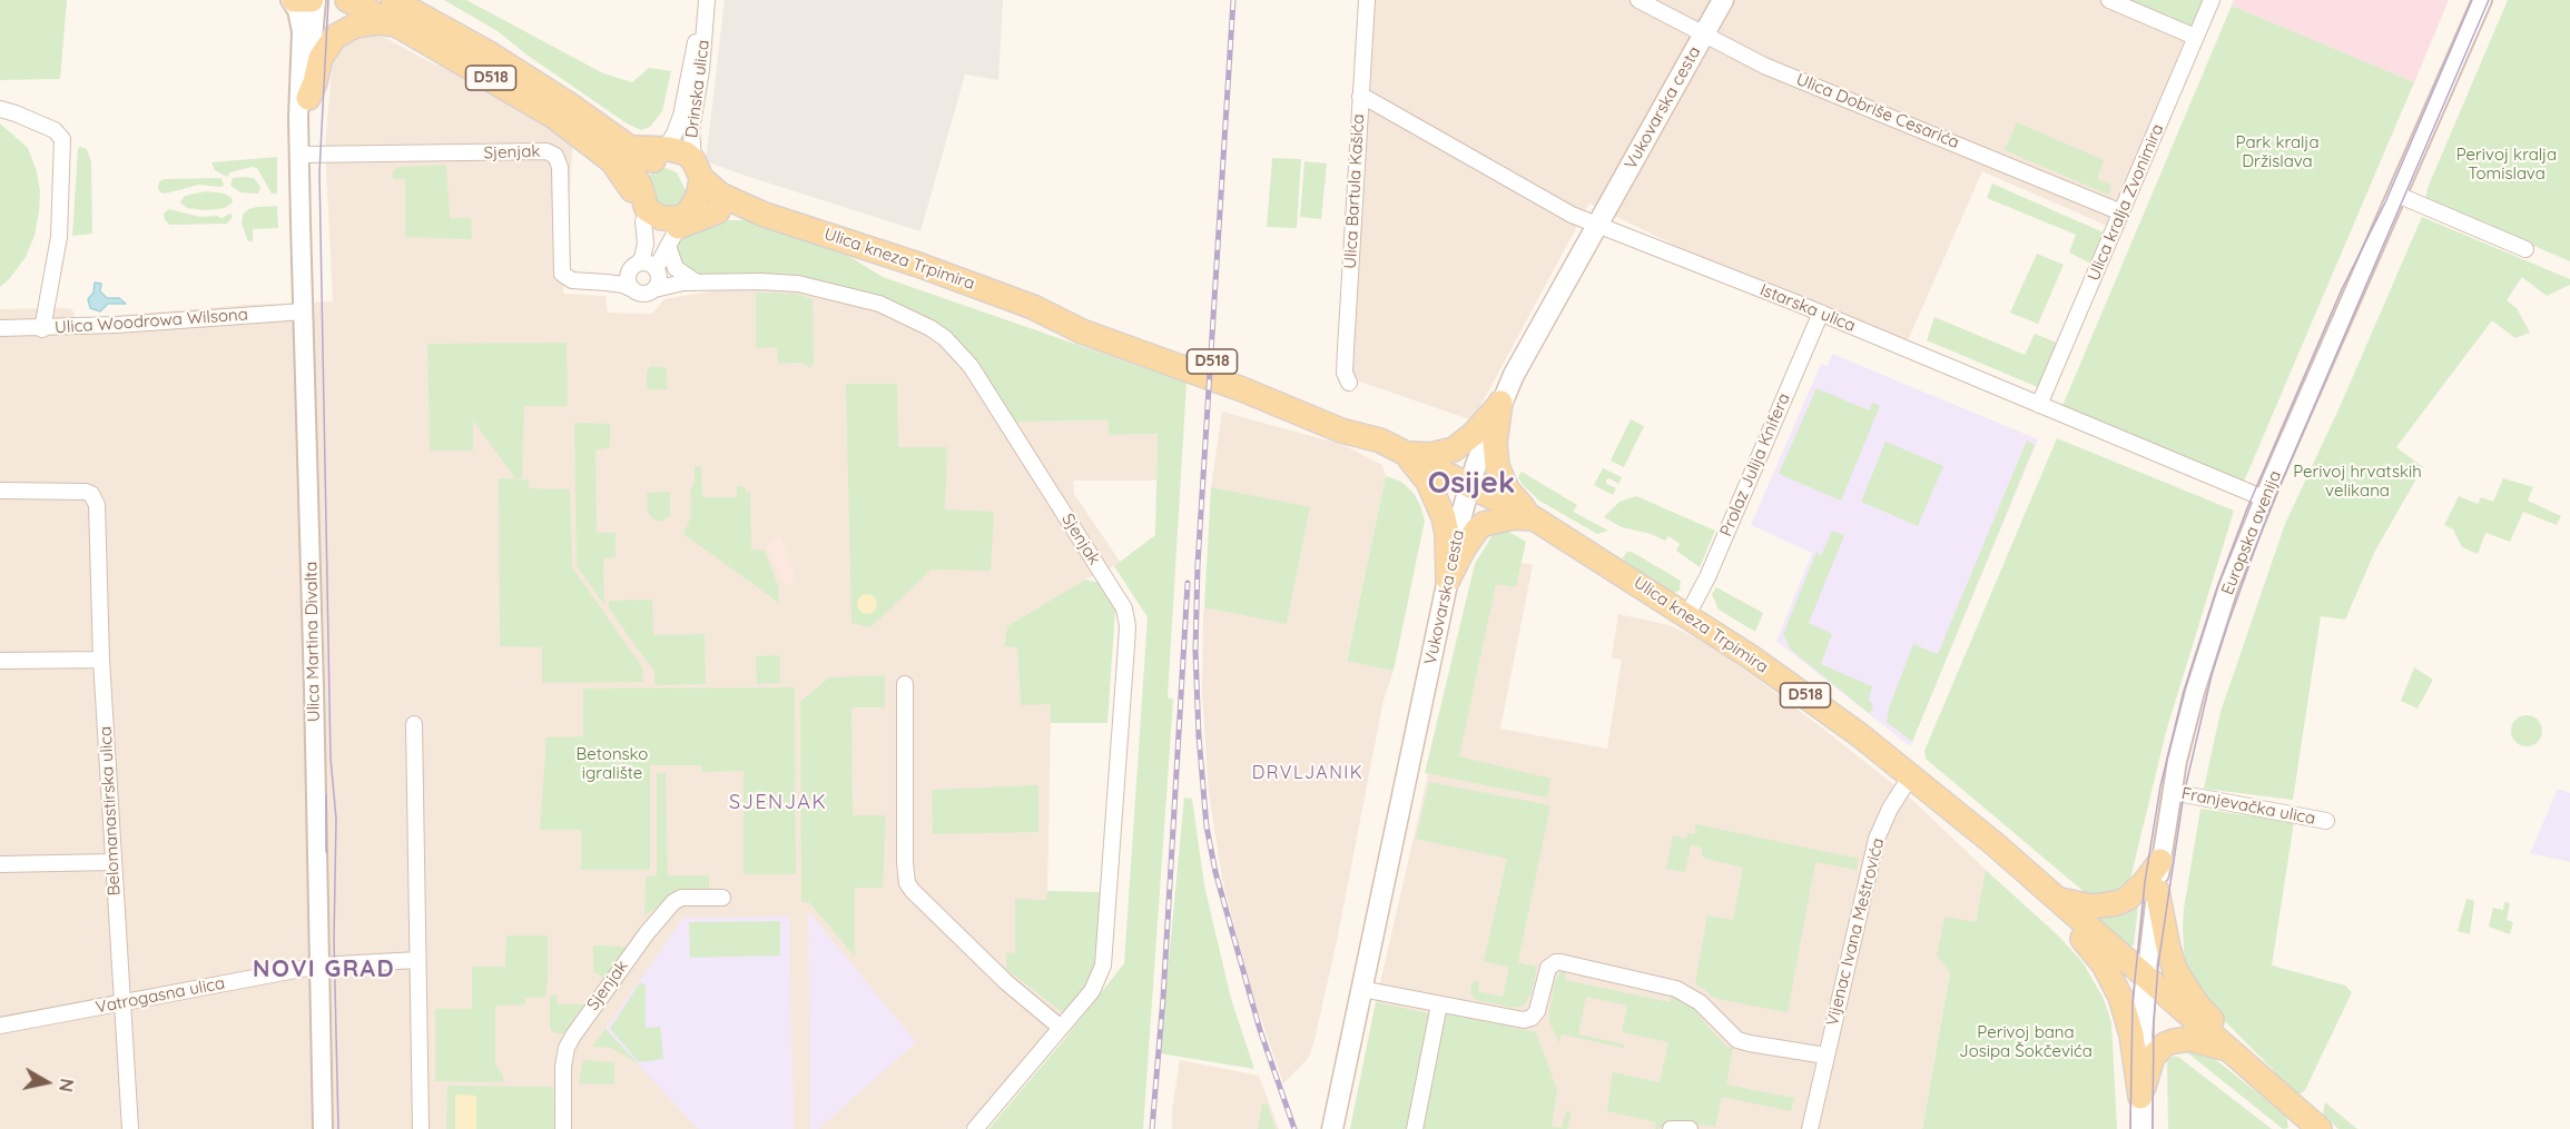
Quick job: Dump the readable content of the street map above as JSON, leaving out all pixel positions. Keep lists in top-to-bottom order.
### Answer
{
  "streets": {
    "main road": ["D518", "Vukovarska cesta", "Ulica kneza Trpimira"],
    "street": [
      "Drinska ulica",
      "Ulica Dobriše Cesarića",
      "Sjenjak",
      "Ulica Bartula Kašića",
      "Ulica kralja Zvonimira",
      "Istarska ulica",
      "Ulica Woodrowa Wilsona",
      "Prolaz Julija Knifera",
      "Europska avenija",
      "Ulica Martina Divalta",
      "Franjevačka ulica",
      "Belomanastirska ulica",
      "Vijenac Ivana Meštrovića",
      "Vatrogasna ulica"
    ]
  },
  "crossings": [
    ["D518", "Drinska ulica"],
    ["D518", "Ulica kneza Trpimira"],
    ["D518", "Europska avenija"],
    ["Drinska ulica", "Ulica kneza Trpimira"],
    ["Vukovarska cesta", "Ulica Dobriše Cesarića"],
    ["Vukovarska cesta", "Ulica kneza Trpimira"],
    ["Vukovarska cesta", "Istarska ulica"],
    ["Ulica Dobriše Cesarića", "Ulica kralja Zvonimira"],
    ["Sjenjak", "Ulica Martina Divalta"],
    ["Ulica Bartula Kašića", "Istarska ulica"],
    ["Ulica kralja Zvonimira", "Istarska ulica"],
    ["Ulica kneza Trpimira", "Prolaz Julija Knifera"],
    ["Ulica kneza Trpimira", "Europska avenija"],
    ["Ulica kneza Trpimira", "Vijenac Ivana Meštrovića"],
    ["Istarska ulica", "Prolaz Julija Knifera"],
    ["Istarska ulica", "Europska avenija"],
    ["Ulica Woodrowa Wilsona", "Ulica Martina Divalta"],
    ["Europska avenija", "Franjevačka ulica"],
    ["Ulica Martina Divalta", "Vatrogasna ulica"],
    ["Belomanastirska ulica", "Vatrogasna ulica"]
  ],
  "districts": [
    "Osijek",
    "DRVLJANIK",
    "SJENJAK",
    "NOVI GRAD"
  ],
  "parks": [
    "Park kralja Držislava",
    "Perivoj kralja Tomislava",
    "Perivoj hrvatskih velikana",
    "Betonsko igralište",
    "Perivoj bana Josipa Šokčevića"
  ],
  "north": "right"
}
